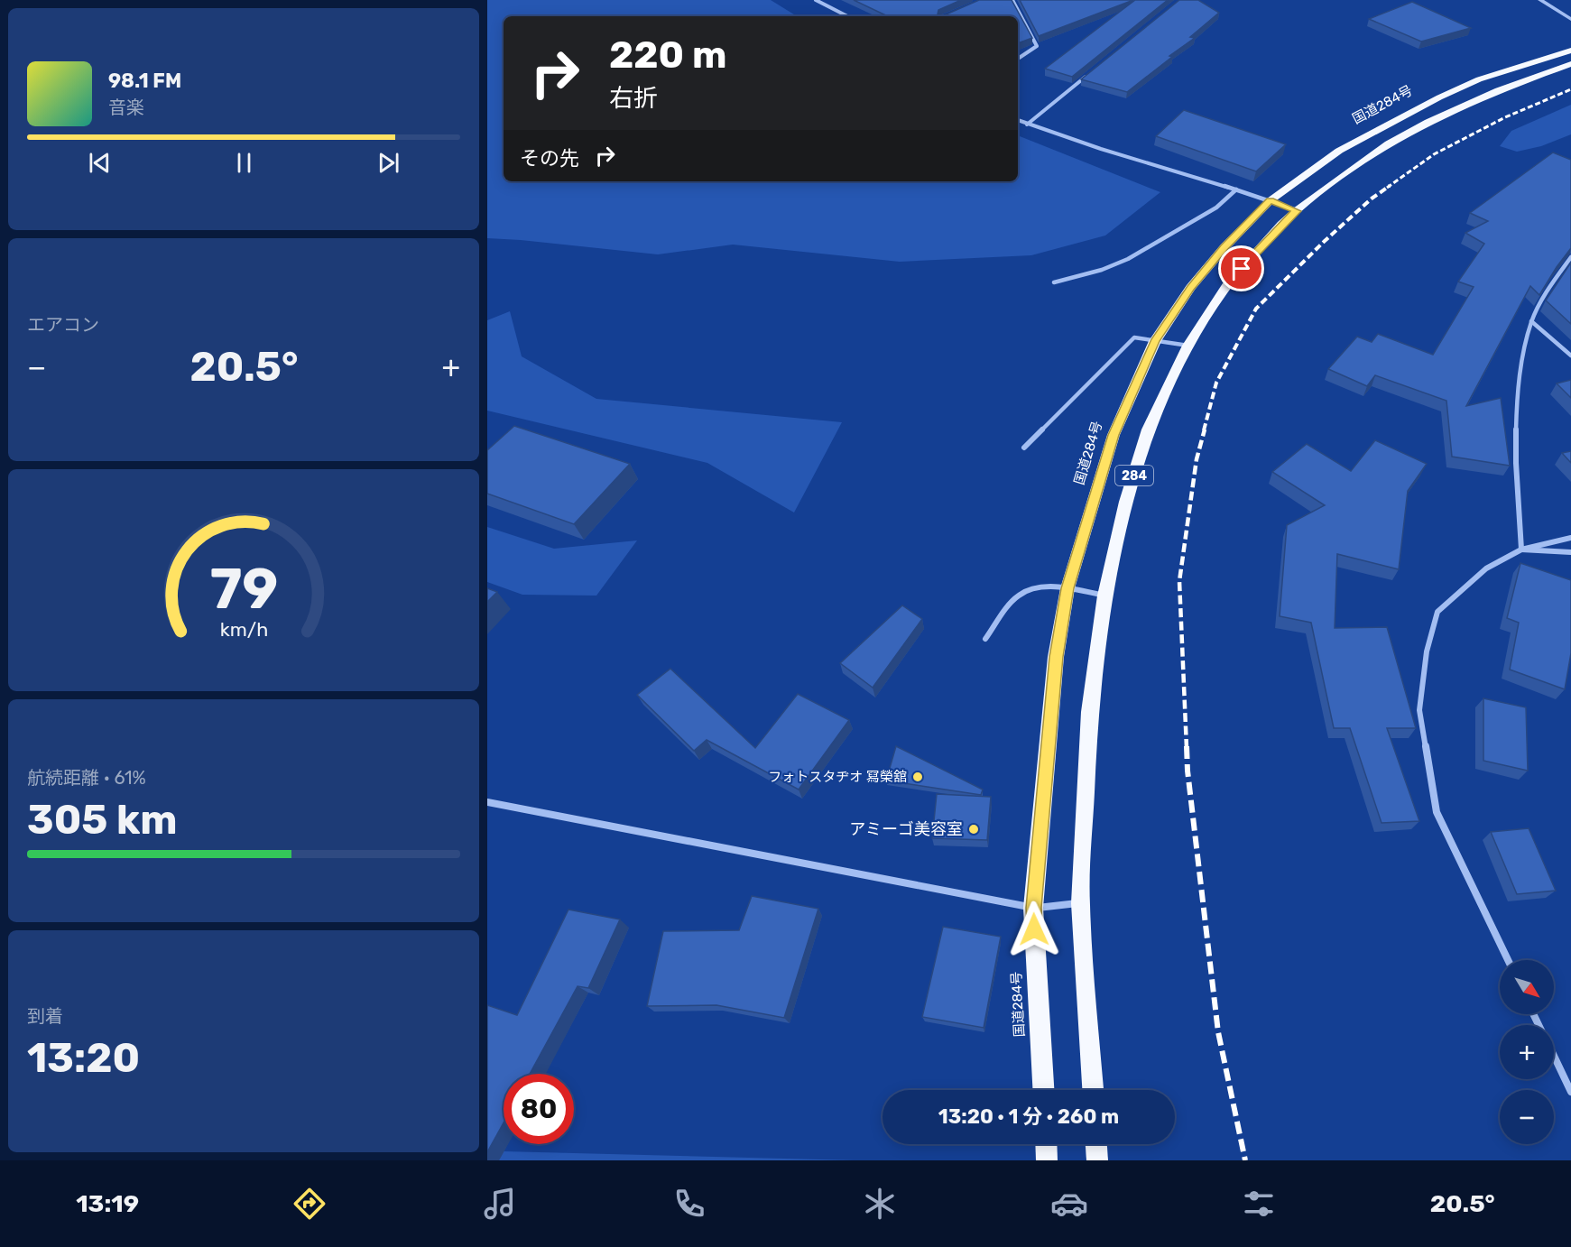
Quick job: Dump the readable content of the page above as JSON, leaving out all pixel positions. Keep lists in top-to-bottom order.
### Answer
{
  "streets": {
    "highway": ["国道284号", "284"]
  },
  "places": ["フォトスタヂオ 冩榮舘", "アミーゴ美容室"],
  "north": "bottom right",
  "page": {
    "turn": ["220 m", "右折"],
    "song": ["98.1 FM", "音楽"],
    "then": "その先",
    "tile": [
      "エアコン",
      ["航続距離 · 61%", "305 km"],
      ["到着", "13:20"]
    ],
    "heat": ["−", "20.5°", "+"],
    "map_buttons": ["+", "−"],
    "limit": "80",
    "trip": "13:20 · 1 分 · 260 m",
    "tabs": ["13:19", "20.5°"],
    "gauge": ["79", "km/h"]
  }
}
